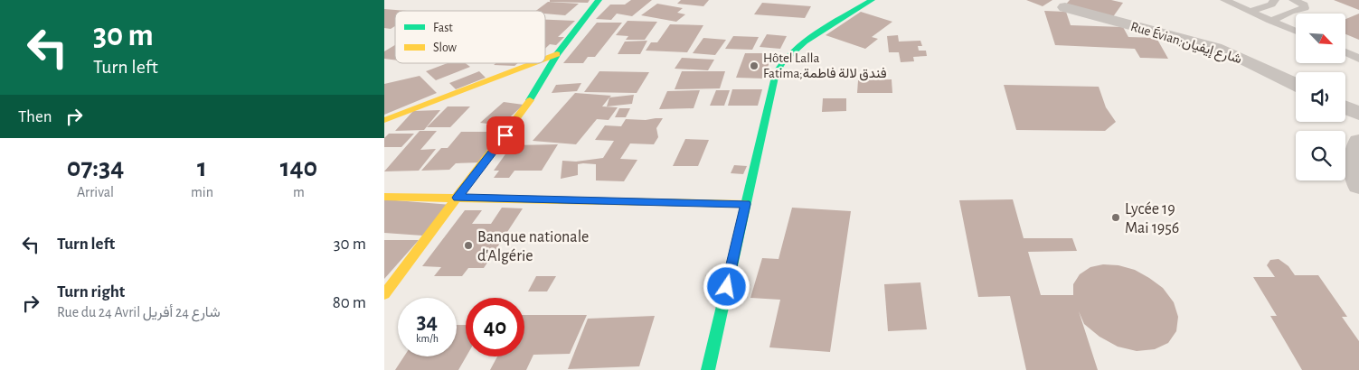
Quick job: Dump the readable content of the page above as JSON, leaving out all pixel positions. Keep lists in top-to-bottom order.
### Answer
{
  "streets": {
    "street": ["Rue Évian;شارع إيفيان"]
  },
  "places": ["Hôtel Lalla Fatima;فندق لالة فاطمة", "Lycée 19 Mai 1956", "Banque nationale d'Algérie"],
  "legend": ["Fast", "Slow"],
  "north": "bottom right",
  "page": {
    "turn": ["30 m", "Turn left"],
    "then": "Then",
    "eta": [
      "07:34",
      "Arrival",
      "1",
      "min",
      "140",
      "m"
    ],
    "list": [
      {
        "name": "Turn left",
        "value": "30 m"
      },
      {
        "name": "Turn right",
        "note": "Rue du 24 Avril شارع 24 أفريل",
        "value": "80 m"
      }
    ],
    "speed": "34 km/h",
    "limit": "40"
  }
}
